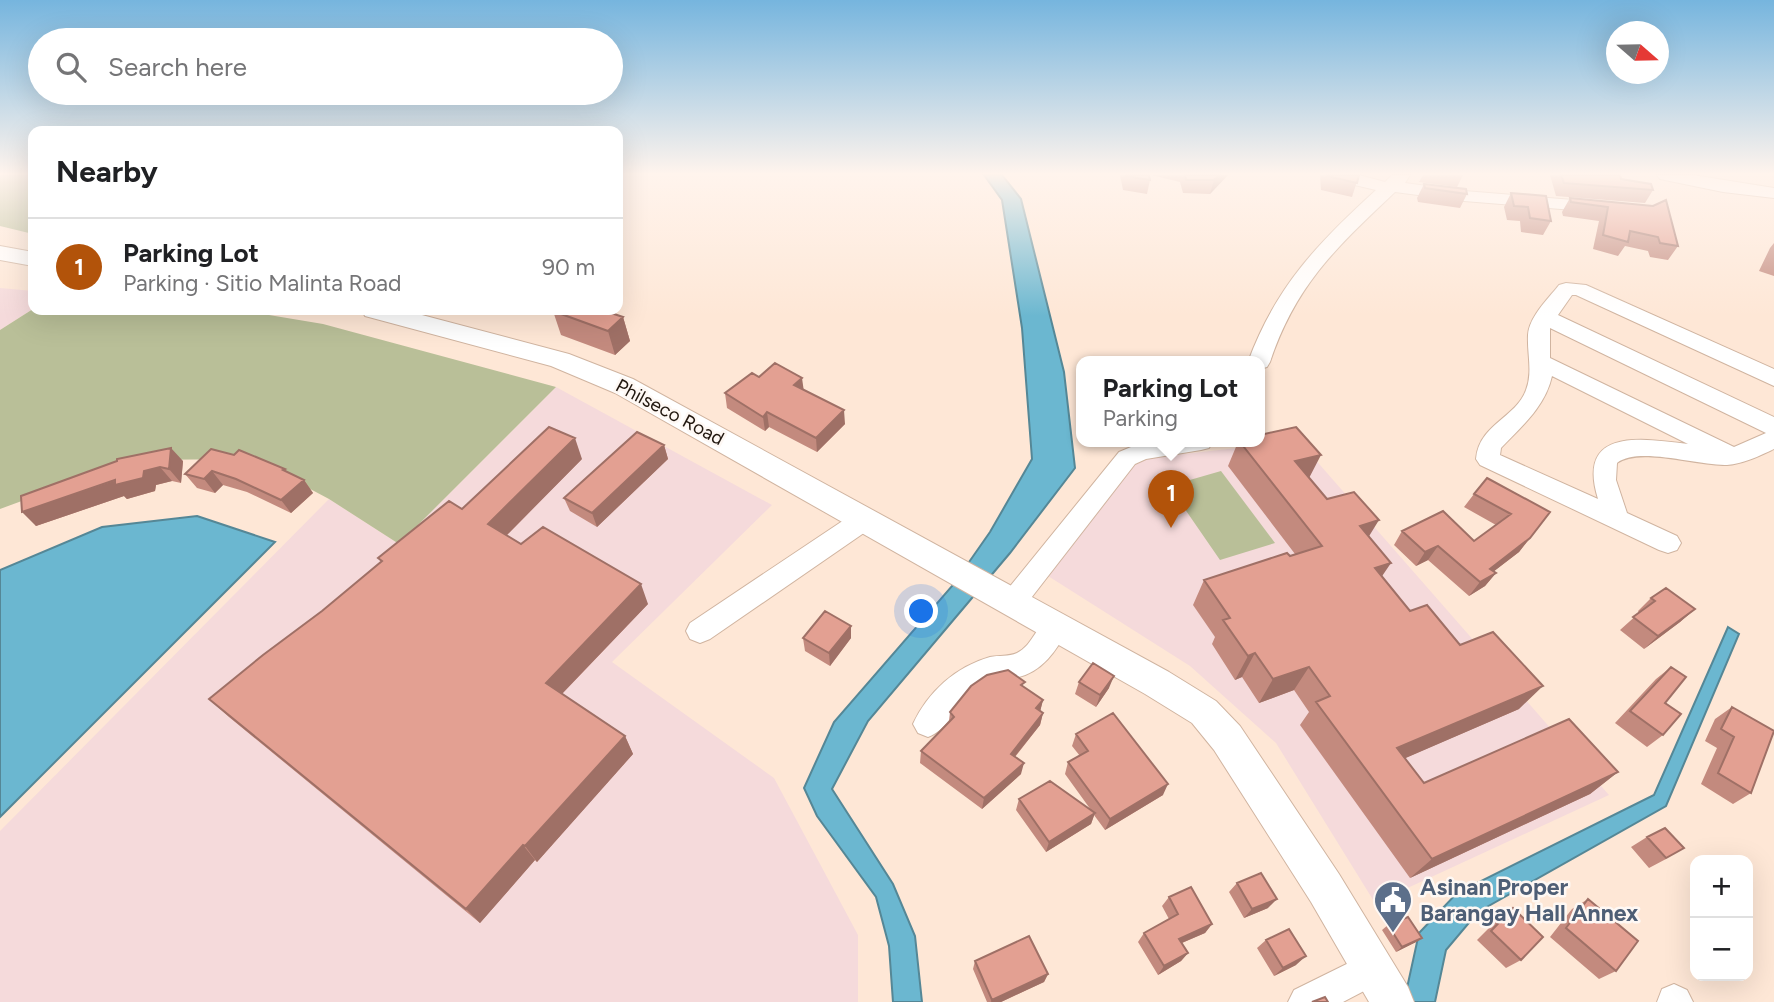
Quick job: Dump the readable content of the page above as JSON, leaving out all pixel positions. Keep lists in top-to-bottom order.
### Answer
{
  "streets": {
    "street": ["Philseco Road"]
  },
  "places": {
    "public building": ["Asinan Proper Barangay Hall Annex"]
  },
  "north": "right",
  "page": {
    "search": "Search here",
    "heading": "Nearby",
    "list": [
      {
        "mark": "1",
        "name": "Parking Lot",
        "note": "Parking · Sitio Malinta Road",
        "value": "90 m"
      }
    ],
    "popup": ["Parking Lot", "Parking"],
    "pins": "1",
    "map_buttons": ["+", "−"]
  }
}
